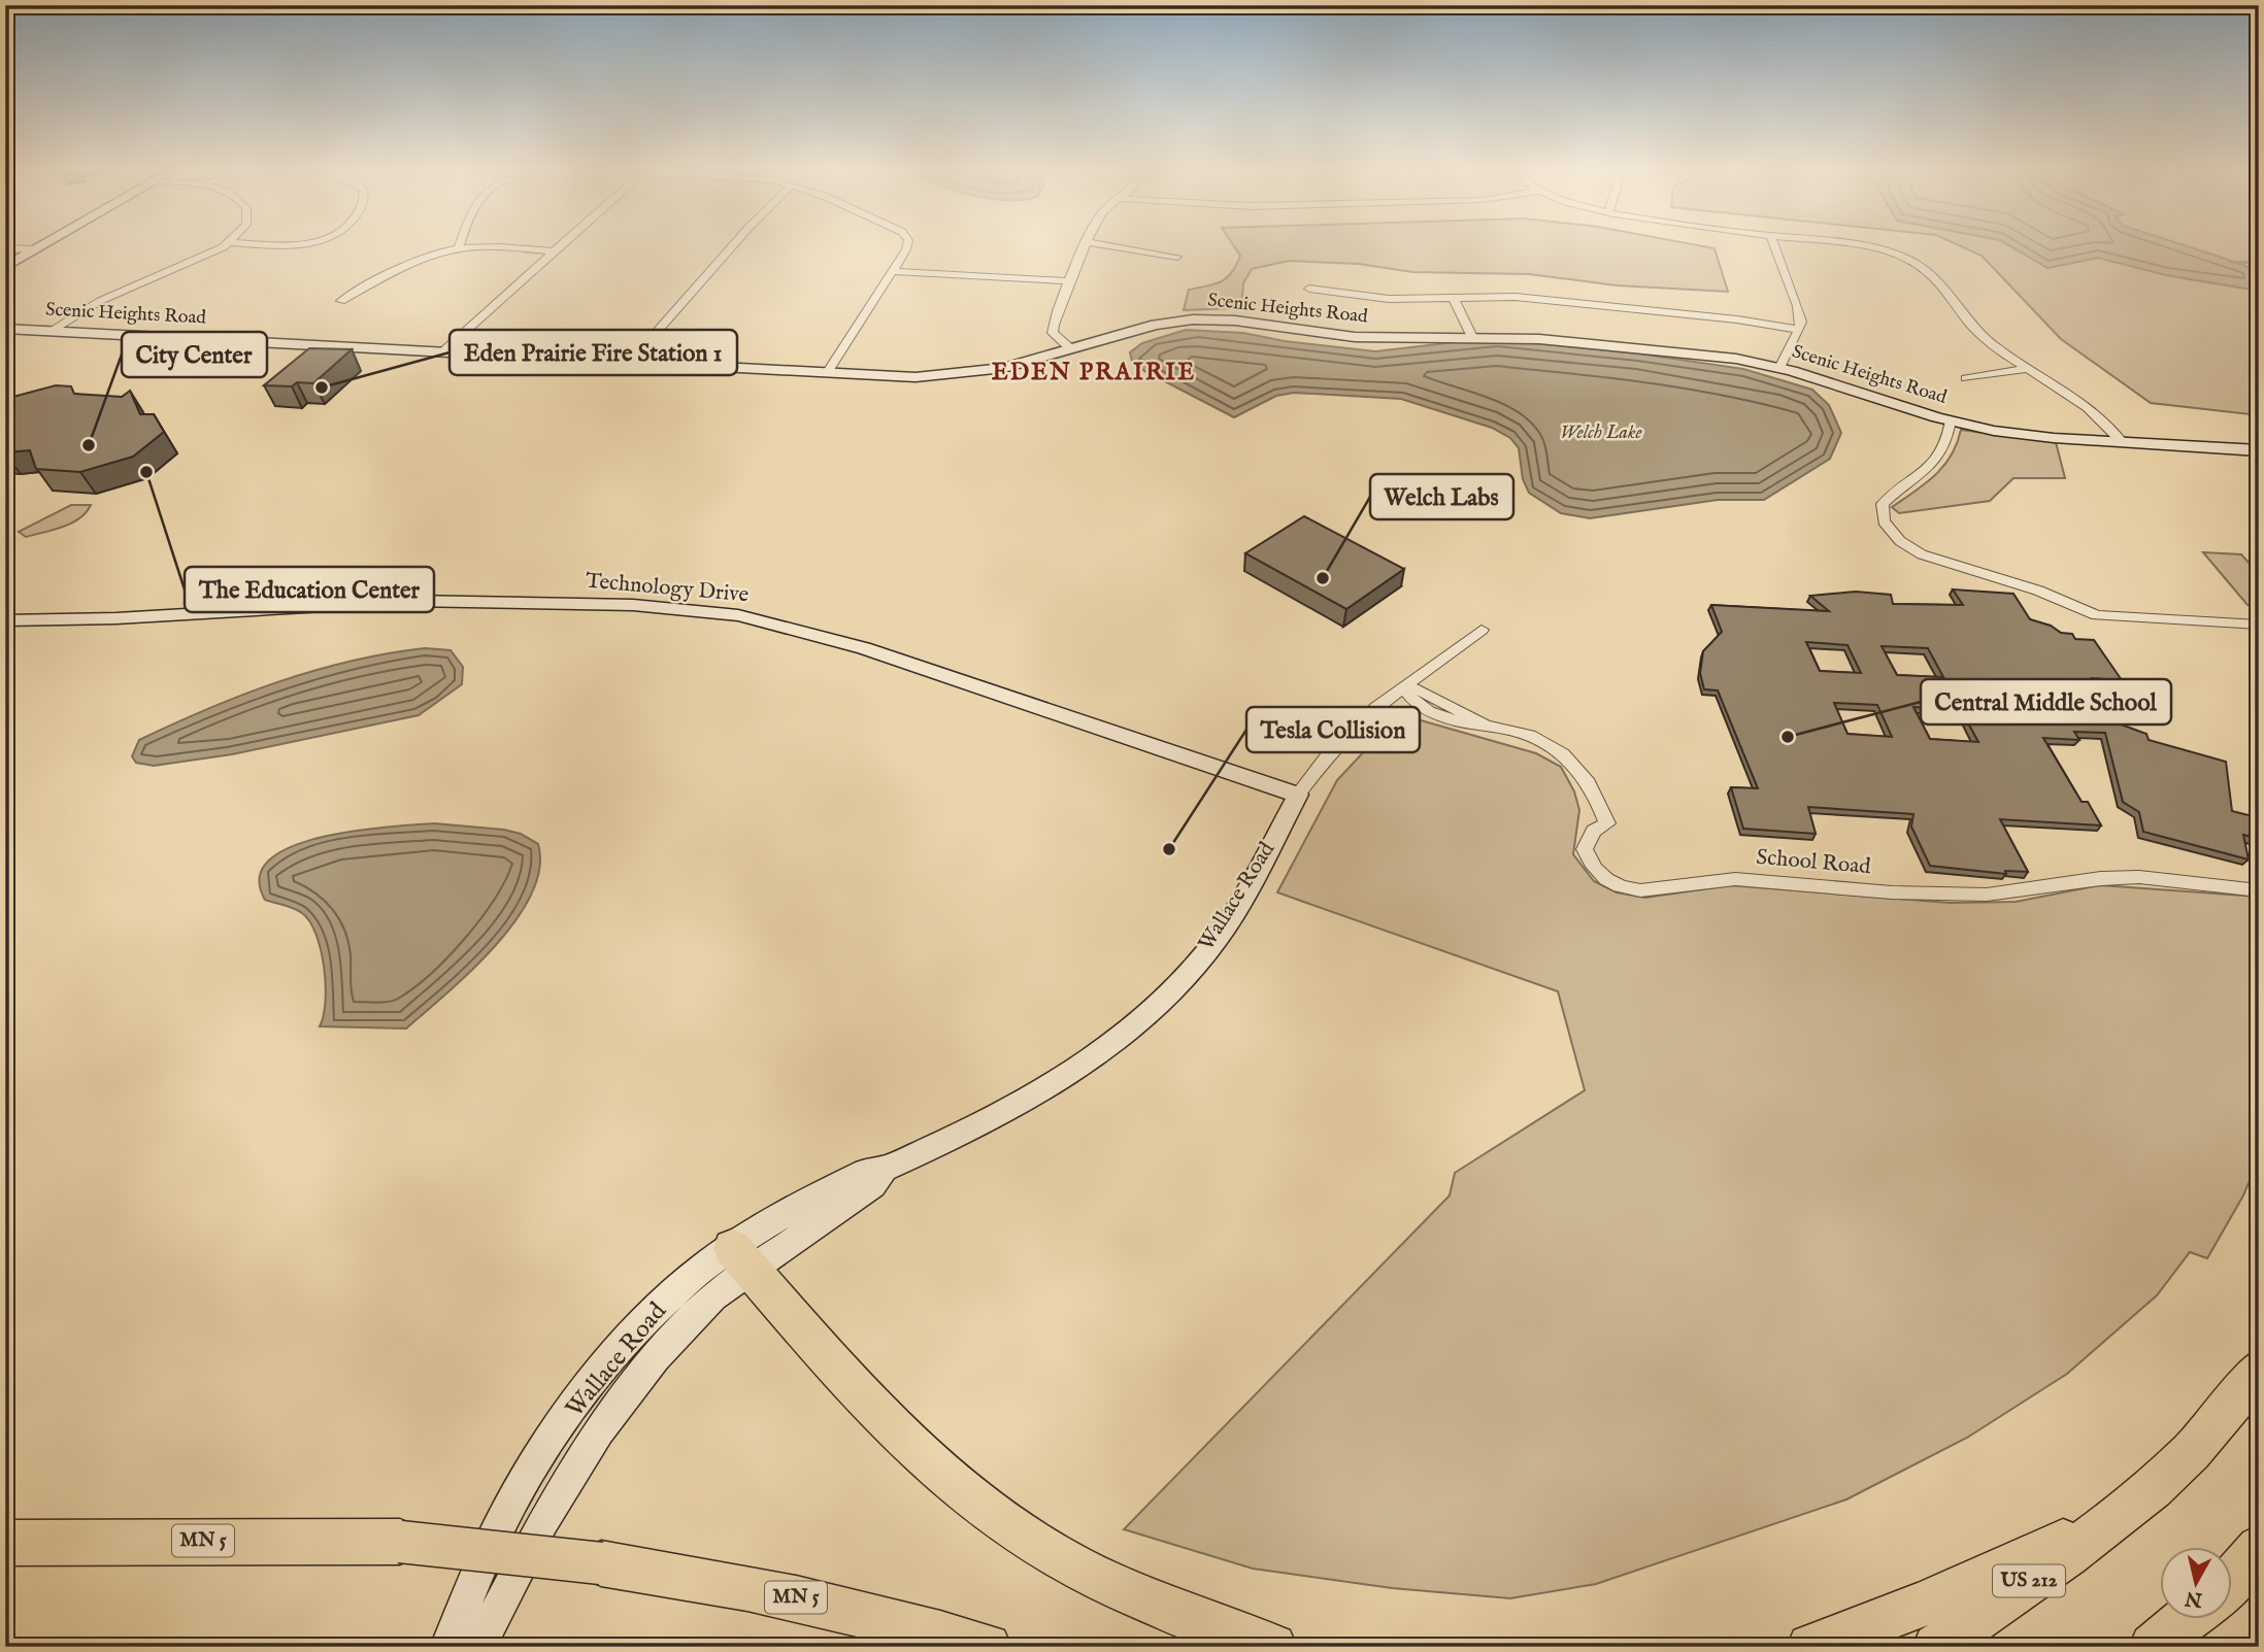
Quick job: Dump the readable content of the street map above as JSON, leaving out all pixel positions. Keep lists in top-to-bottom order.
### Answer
{
  "streets": {
    "highway": ["MN 5", "US 212"],
    "street": [
      "Scenic Heights Road",
      "Technology Drive",
      "School Road",
      "Wallace Road"
    ]
  },
  "crossings": [
    ["Technology Drive", "Wallace Road"],
    ["School Road", "Wallace Road"]
  ],
  "districts": ["EDEN PRAIRIE"],
  "water": ["Welch Lake"],
  "places": [
    "Eden Prairie Fire Station 1",
    "City Center",
    "The Education Center",
    "Welch Labs",
    "Central Middle School",
    "Tesla Collision"
  ],
  "north": "bottom"
}
